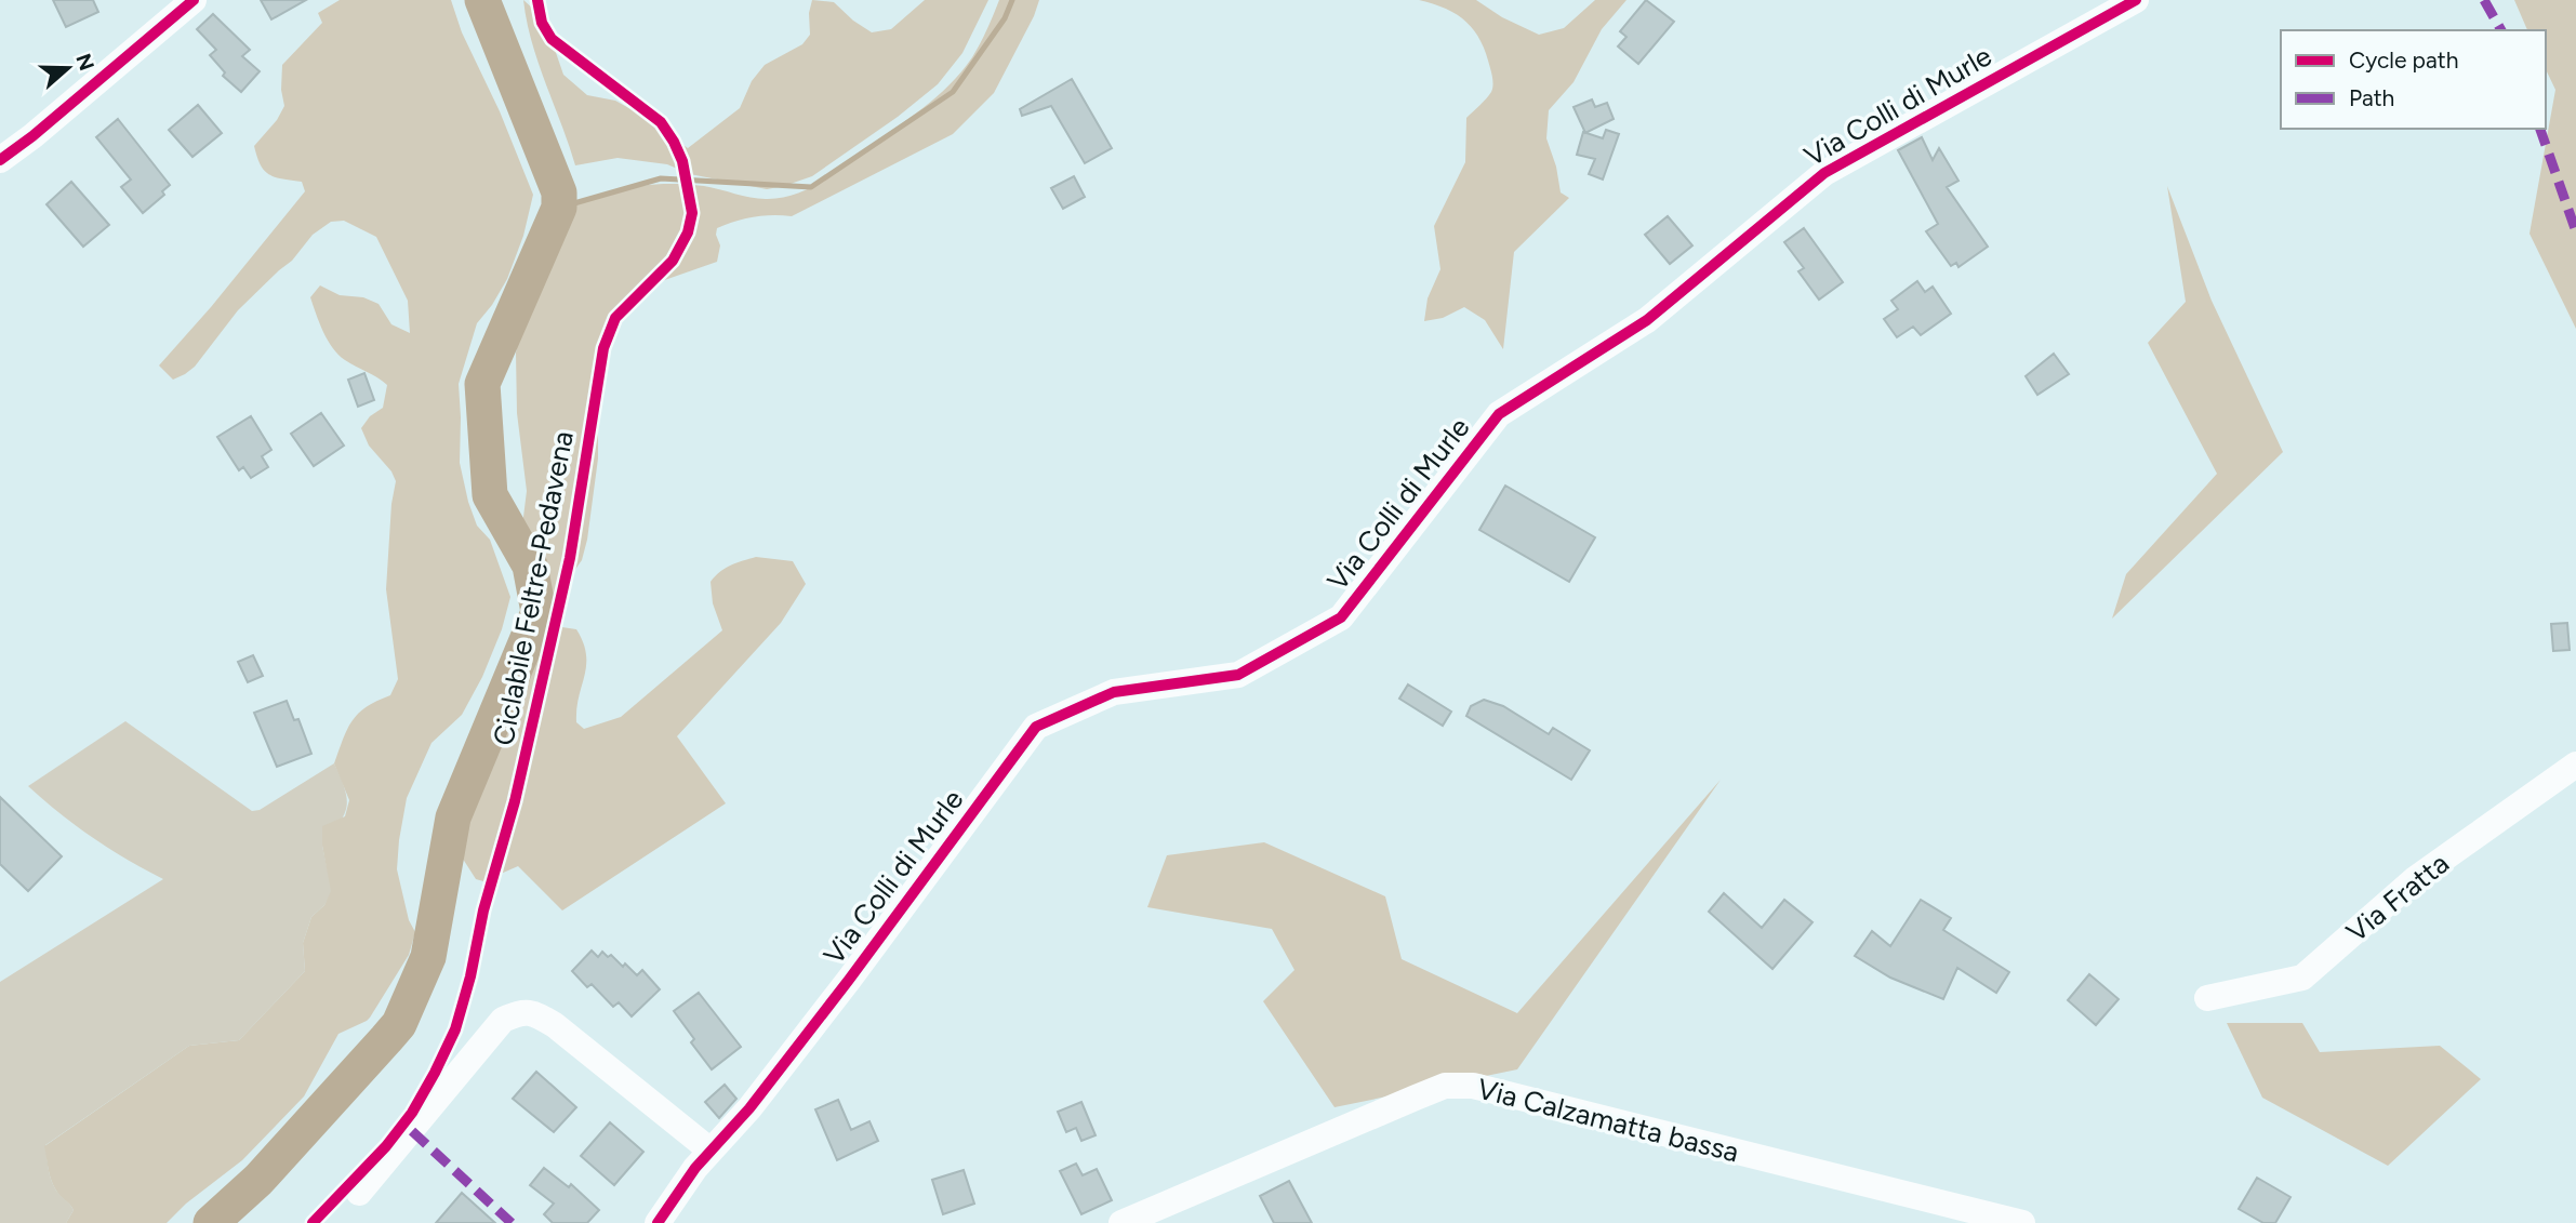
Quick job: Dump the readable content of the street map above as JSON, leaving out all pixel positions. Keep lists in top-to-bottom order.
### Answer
{
  "streets": {
    "street": ["Via Colli di Murle", "Via Fratta", "Via Calzamatta bassa"],
    "cycle path": ["Ciclabile Feltre-Pedavena"]
  },
  "legend": ["Cycle path", "Path"],
  "north": "right"
}
